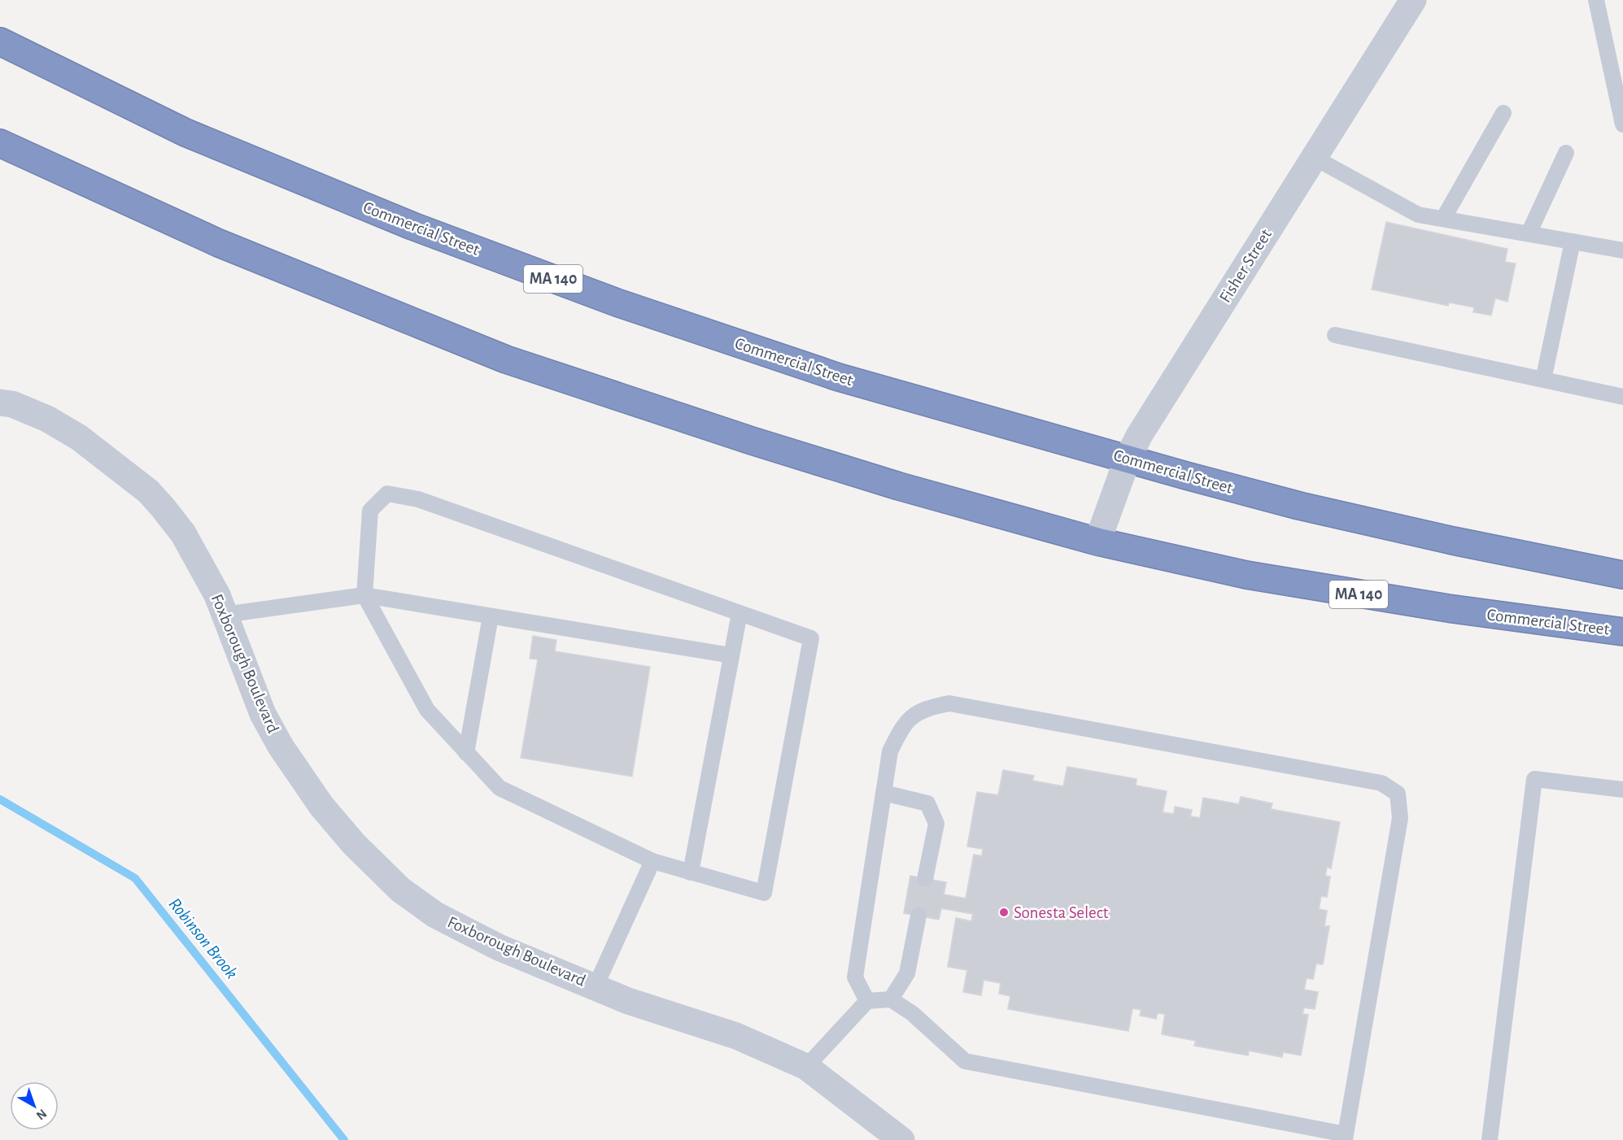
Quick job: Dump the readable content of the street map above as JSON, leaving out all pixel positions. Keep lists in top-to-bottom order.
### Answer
{
  "streets": {
    "highway": ["Commercial Street", "MA 140"],
    "street": ["Fisher Street", "Foxborough Boulevard"]
  },
  "crossings": [
    ["Commercial Street", "Fisher Street"]
  ],
  "water": ["Robinson Brook"],
  "places": ["Sonesta Select"],
  "north": "bottom right"
}
